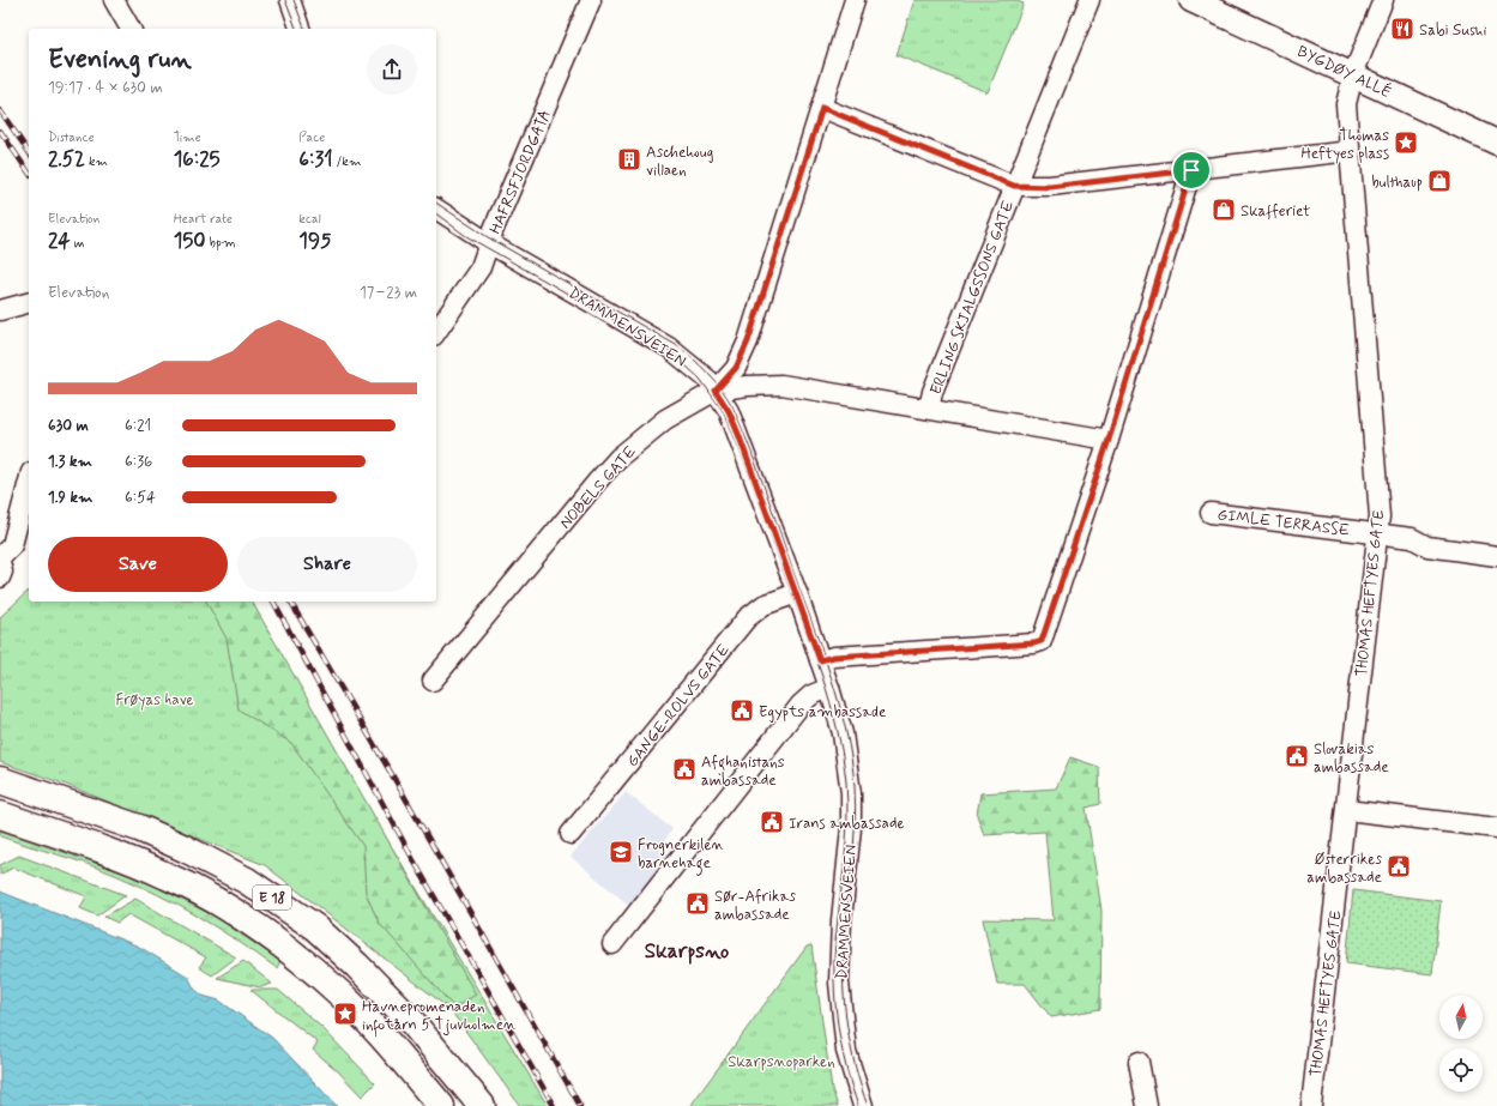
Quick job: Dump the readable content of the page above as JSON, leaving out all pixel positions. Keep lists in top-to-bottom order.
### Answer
{
  "streets": {
    "highway": ["E 18"],
    "main road": ["BYGDØY ALLÉ"],
    "street": [
      "HAFRSFJORDGATA",
      "ERLING SKJALGSSONS GATE",
      "DRAMMENSVEIEN",
      "NOBELS GATE",
      "GIMLE TERRASSE",
      "THOMAS HEFTYES GATE",
      "GANGE-ROLVS GATE"
    ]
  },
  "crossings": [
    ["BYGDØY ALLÉ", "THOMAS HEFTYES GATE"],
    ["HAFRSFJORDGATA", "DRAMMENSVEIEN"],
    ["DRAMMENSVEIEN", "NOBELS GATE"],
    ["DRAMMENSVEIEN", "GANGE-ROLVS GATE"],
    ["GIMLE TERRASSE", "THOMAS HEFTYES GATE"]
  ],
  "districts": ["Skarpsno"],
  "parks": ["Frøyas have", "Skarpsnoparken"],
  "places": {
    "restaurant": ["Sabi Sushi"],
    "place": ["Thomas Heftyes plass", "Havnepromenaden infotårn 5 Tjuvholmen"],
    "building": ["Aschehoug villaen"],
    "shop": ["bulthaup", "Skafferiet"],
    "public building": [
      "Egypts ambassade",
      "Slovakias ambassade",
      "Afghanistans ambassade",
      "Irans ambassade",
      "Østerrikes ambassade",
      "Sør-Afrikas ambassade"
    ],
    "school or university": ["Frognerkilen barnehage"]
  },
  "north": "top",
  "page": {
    "heading": ["Evening run", "19:17 · 4 × 630 m"],
    "stats": [
      ["Distance", "2.52 km"],
      ["Time", "16:25"],
      ["Pace", "6:31 /km"],
      ["Elevation", "24 m"],
      ["Heart rate", "150 bpm"],
      ["kcal", "195"]
    ],
    "chart": ["Elevation", "17–23 m"],
    "list": [
      {
        "name": "630 m",
        "note": "6:21"
      },
      {
        "name": "1.3 km",
        "note": "6:36"
      },
      {
        "name": "1.9 km",
        "note": "6:54"
      }
    ],
    "buttons": ["Save", "Share"]
  }
}
